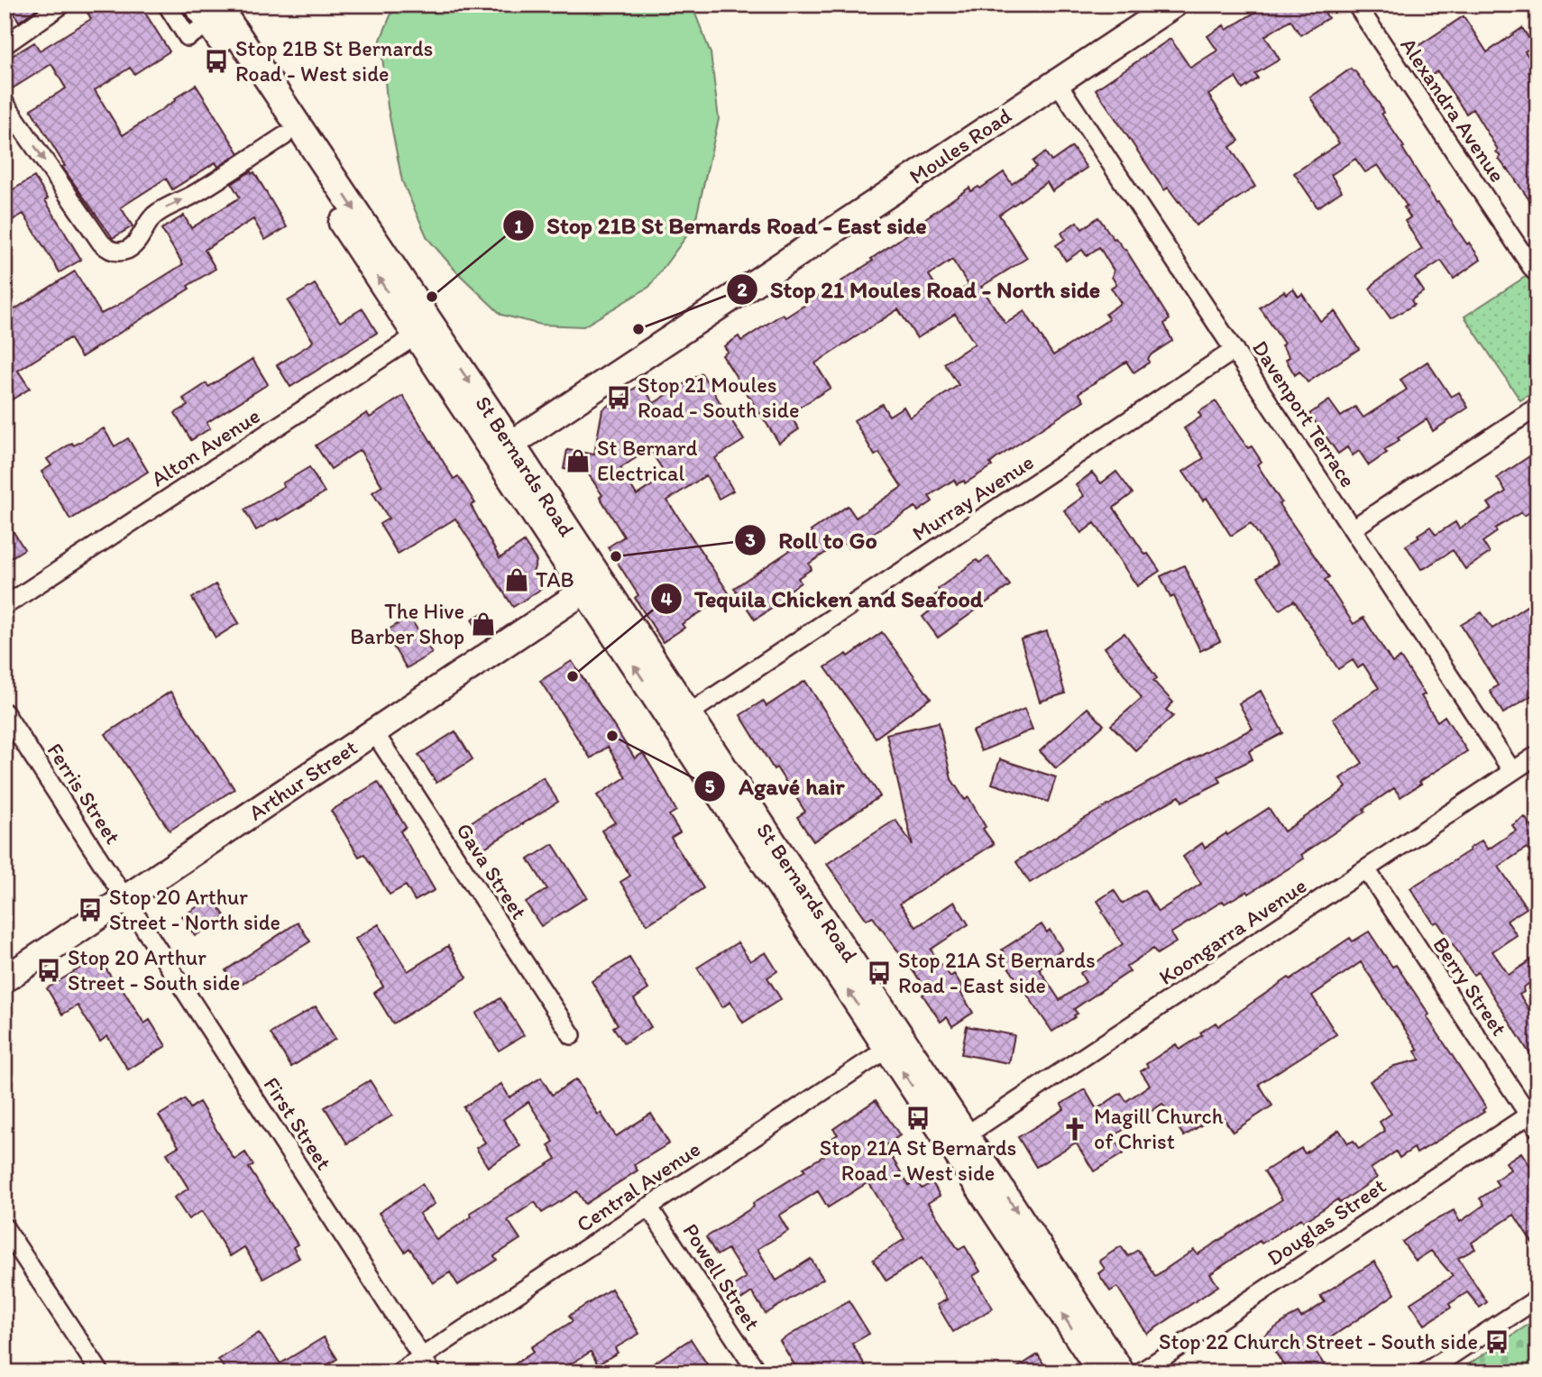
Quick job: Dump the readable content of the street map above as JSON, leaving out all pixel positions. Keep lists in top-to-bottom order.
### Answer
{
  "streets": {
    "main road": ["Moules Road", "St Bernards Road", "Arthur Street"],
    "street": [
      "Alexandra Avenue",
      "Davenport Terrace",
      "Alton Avenue",
      "Murray Avenue",
      "Ferris Street",
      "Gava Street",
      "Koongarra Avenue",
      "Berry Street",
      "First Street",
      "Central Avenue",
      "Douglas Street",
      "Powell Street"
    ]
  },
  "crossings": [
    ["Moules Road", "Davenport Terrace"],
    ["Moules Road", "St Bernards Road"],
    ["Davenport Terrace", "Murray Avenue"],
    ["Davenport Terrace", "Koongarra Avenue"],
    ["Alton Avenue", "St Bernards Road"],
    ["St Bernards Road", "Murray Avenue"],
    ["St Bernards Road", "Arthur Street"],
    ["St Bernards Road", "Koongarra Avenue"],
    ["St Bernards Road", "Central Avenue"],
    ["Arthur Street", "Ferris Street"],
    ["Arthur Street", "Gava Street"],
    ["Arthur Street", "First Street"],
    ["Ferris Street", "First Street"],
    ["Koongarra Avenue", "Berry Street"],
    ["Berry Street", "Douglas Street"],
    ["First Street", "Central Avenue"],
    ["Central Avenue", "Powell Street"]
  ],
  "places": {
    "bus stop": [
      "Stop 21B St Bernards Road - West side",
      "Stop 21 Moules Road - South side",
      "Stop 20 Arthur Street - North side",
      "Stop 20 Arthur Street - South side",
      "Stop 21A St Bernards Road - East side",
      "Stop 21A St Bernards Road - West side",
      "Stop 22 Church Street - South side"
    ],
    "other": [
      "Stop 21B St Bernards Road - East side",
      "Stop 21 Moules Road - North side",
      "Roll to Go",
      "Tequila Chicken and Seafood",
      "Agavé hair"
    ],
    "shop": ["St Bernard Electrical", "TAB", "The Hive Barber Shop"],
    "church": ["Magill Church of Christ"]
  }
}
